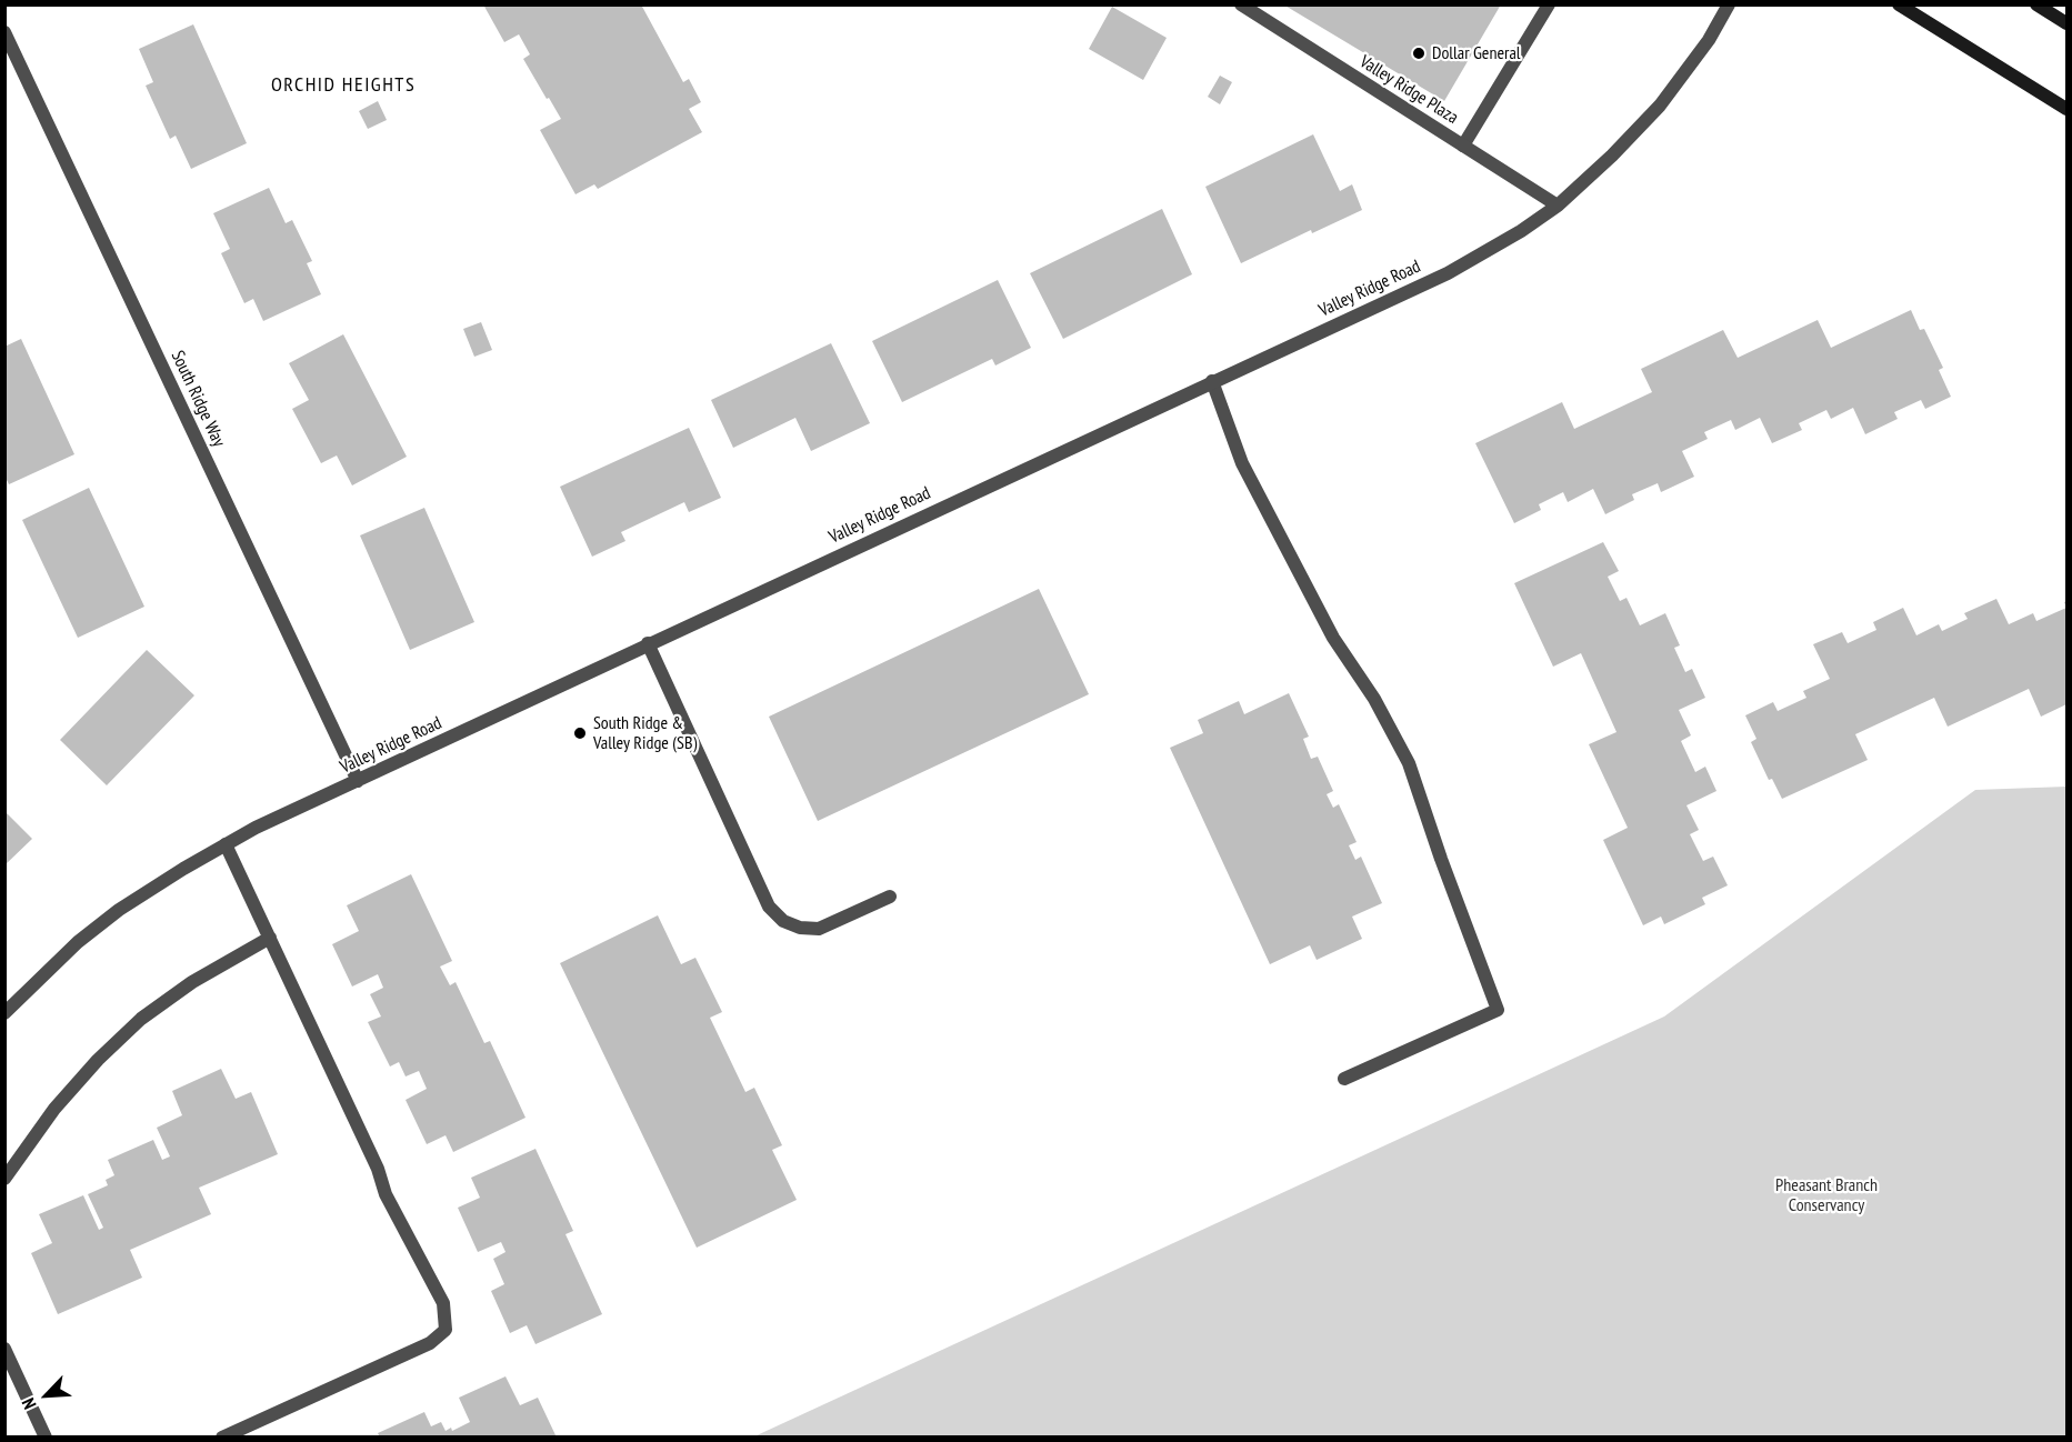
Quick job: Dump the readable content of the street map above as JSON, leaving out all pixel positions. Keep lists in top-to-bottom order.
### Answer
{
  "streets": {
    "street": ["Valley Ridge Plaza", "Valley Ridge Road", "South Ridge Way"]
  },
  "crossings": [
    ["Valley Ridge Plaza", "Valley Ridge Road"],
    ["Valley Ridge Road", "South Ridge Way"]
  ],
  "districts": ["ORCHID HEIGHTS"],
  "parks": ["Pheasant Branch Conservancy"],
  "places": ["Dollar General", "South Ridge & Valley Ridge (SB)"],
  "north": "bottom left"
}
